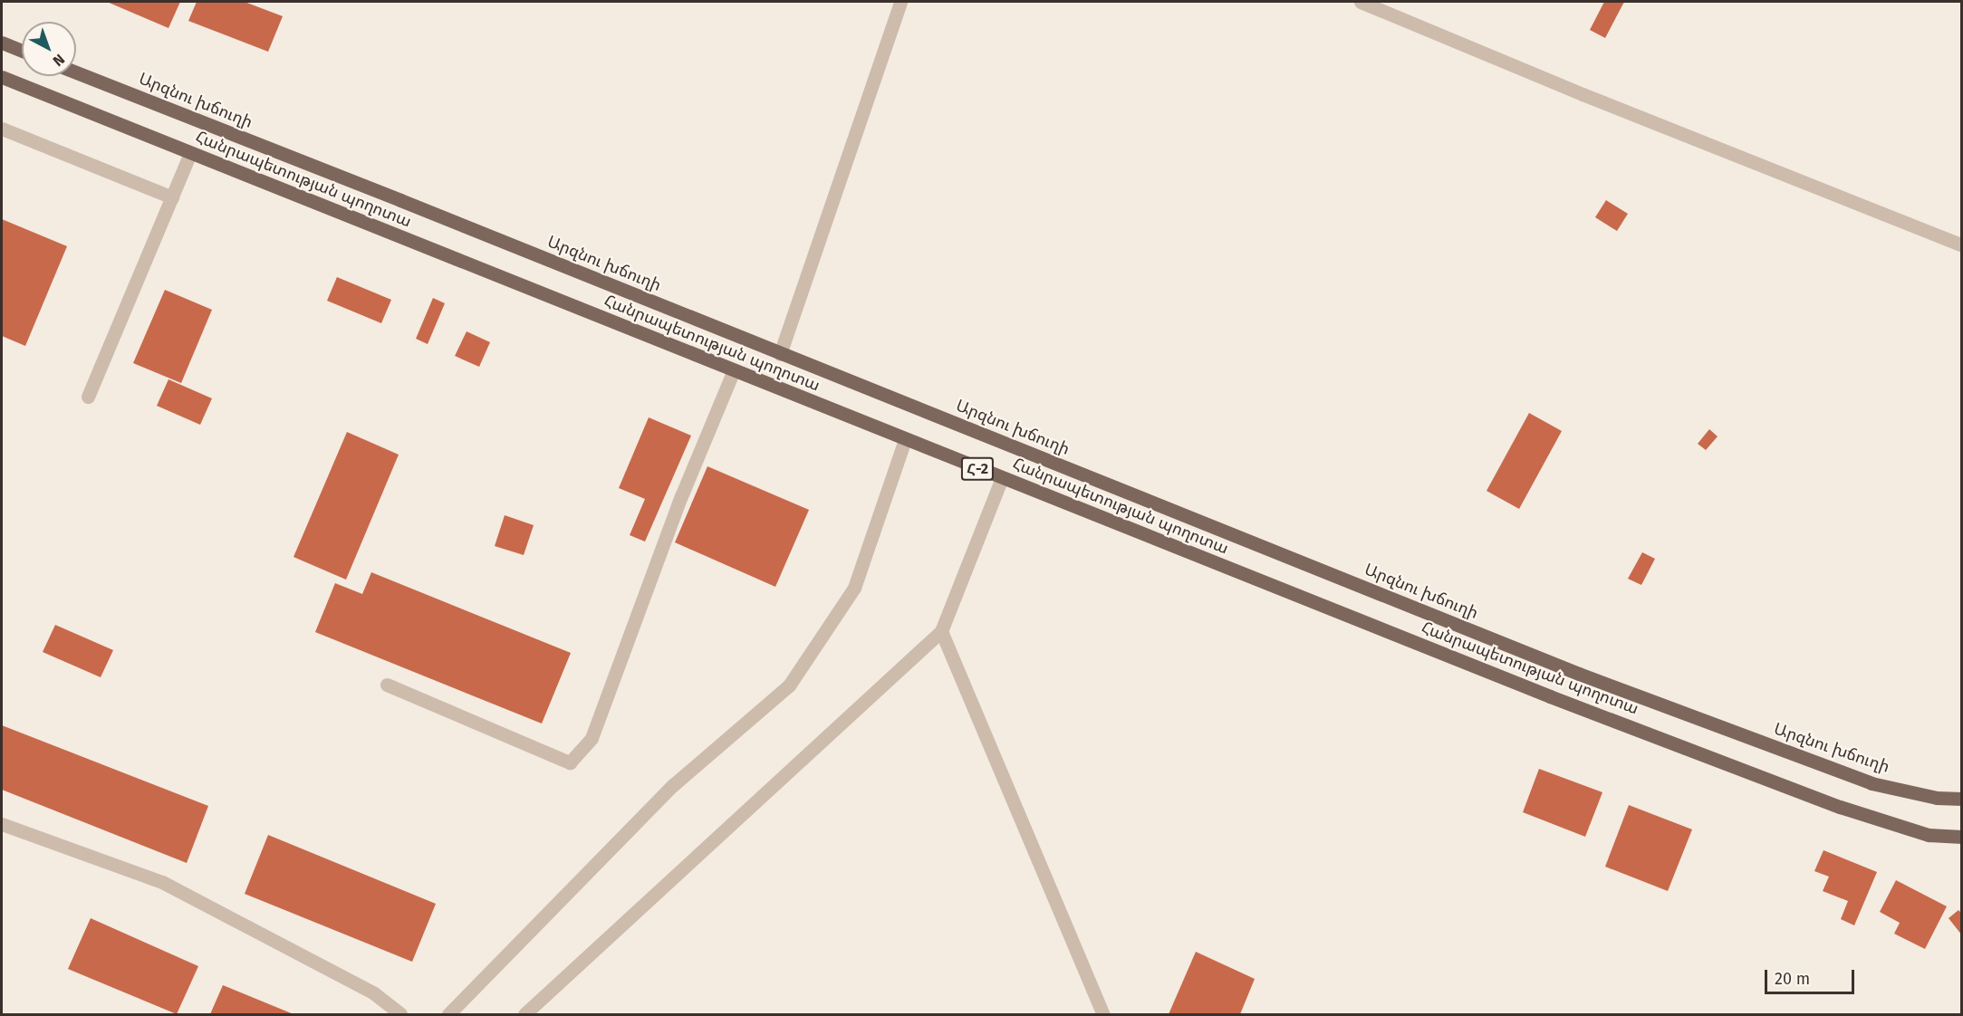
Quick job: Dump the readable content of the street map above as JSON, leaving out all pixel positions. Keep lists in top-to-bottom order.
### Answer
{
  "streets": {
    "main road": ["Արզնու խճուղի", "Հանրապետության պողոտա", "Հ-2"]
  },
  "scale_bar": "20 m",
  "north": "bottom right"
}
